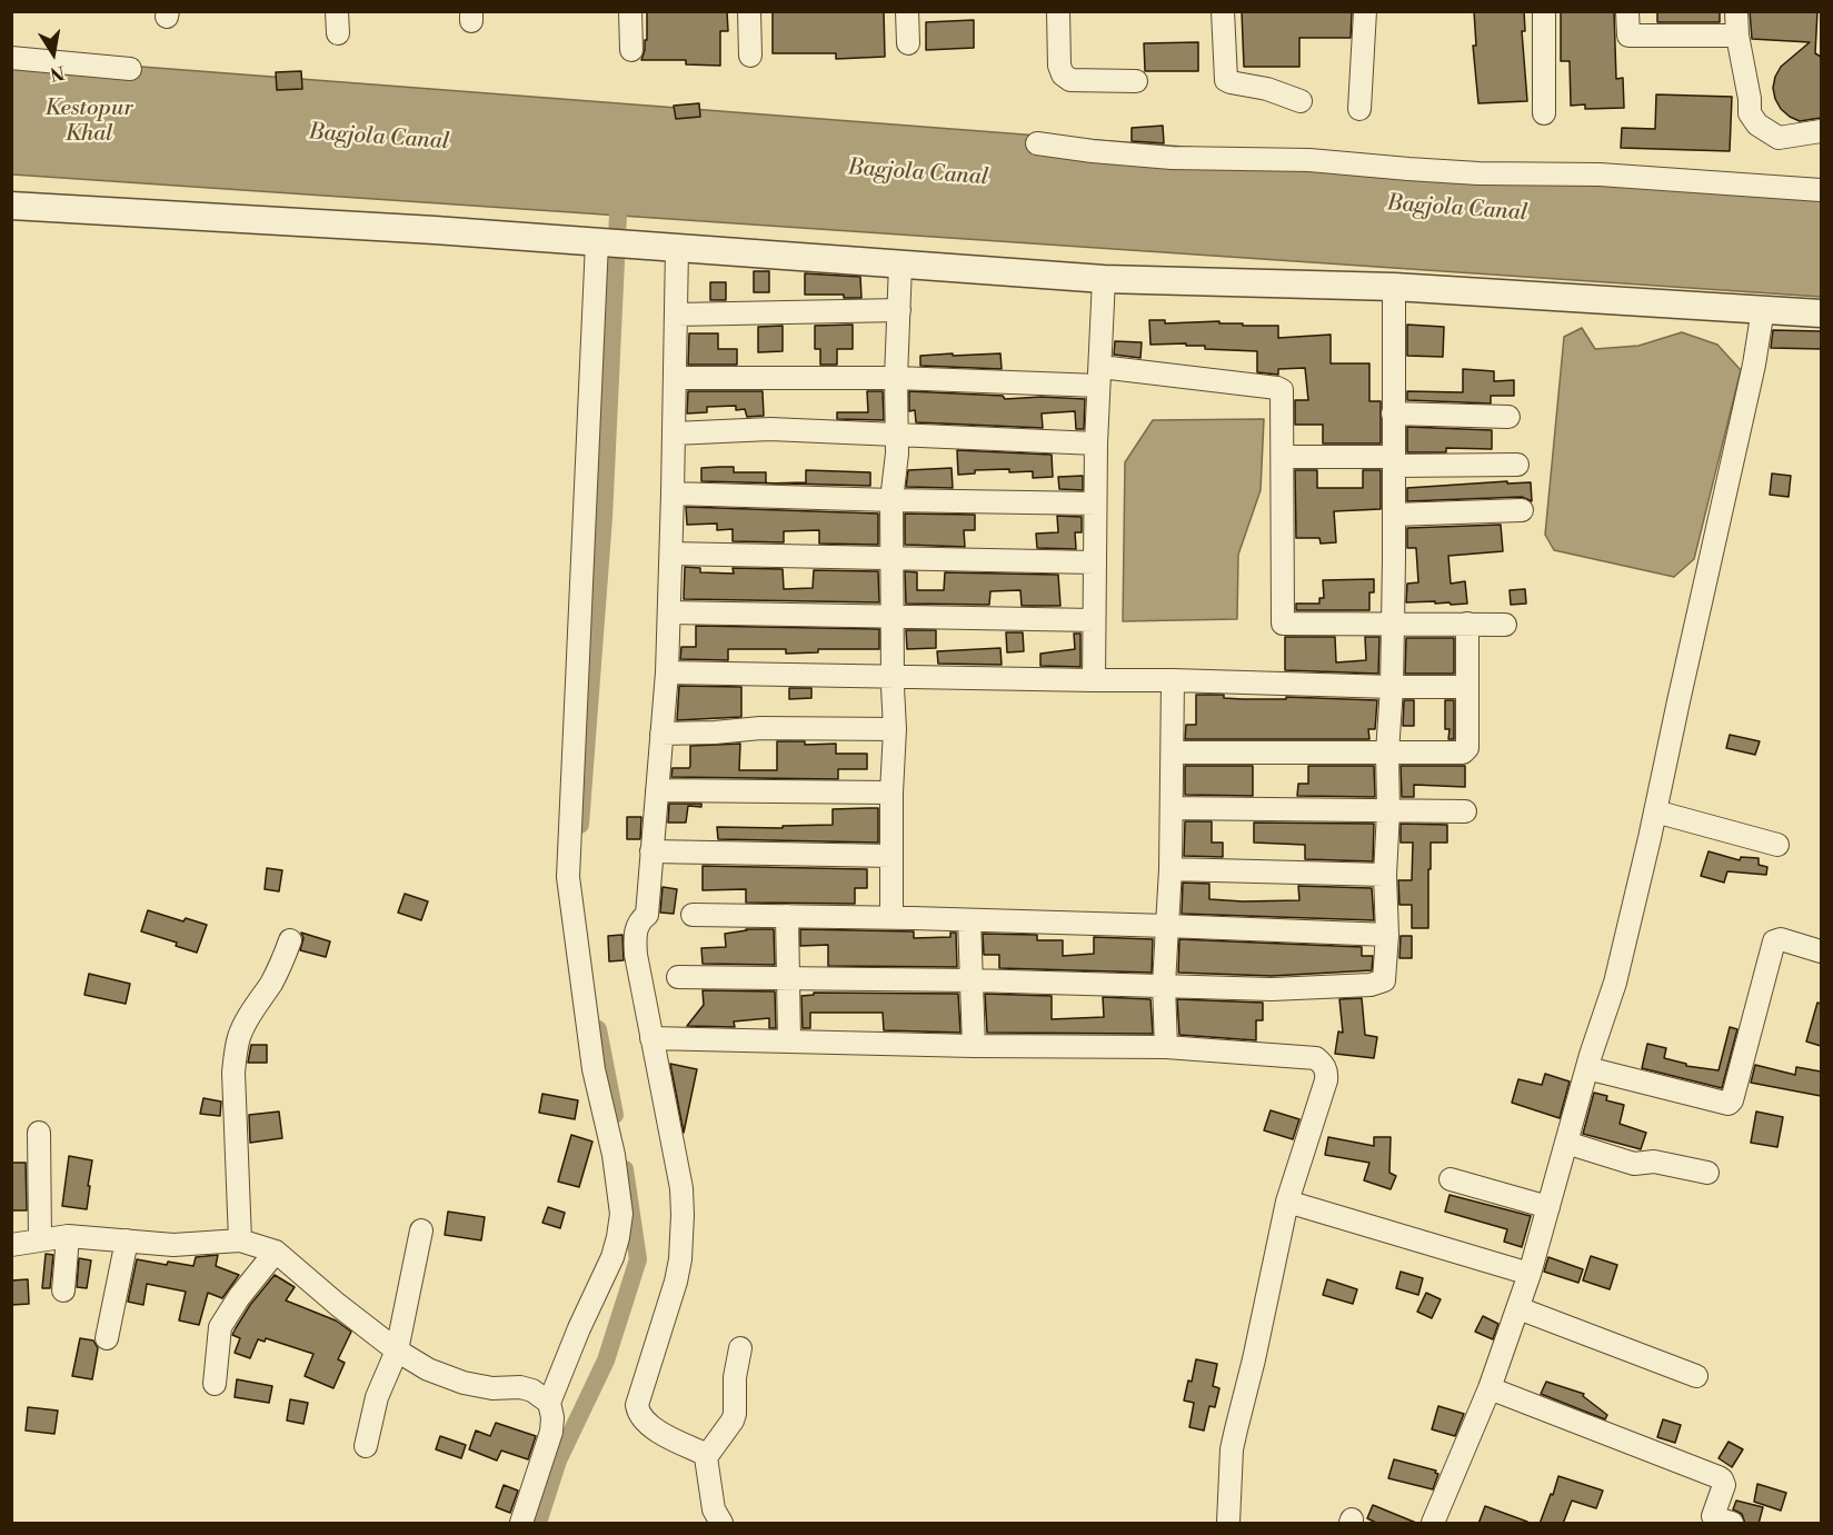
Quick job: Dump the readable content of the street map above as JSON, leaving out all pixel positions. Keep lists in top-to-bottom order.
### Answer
{
  "water": ["Kestopur Khal", "Bagjola Canal"],
  "north": "bottom"
}
